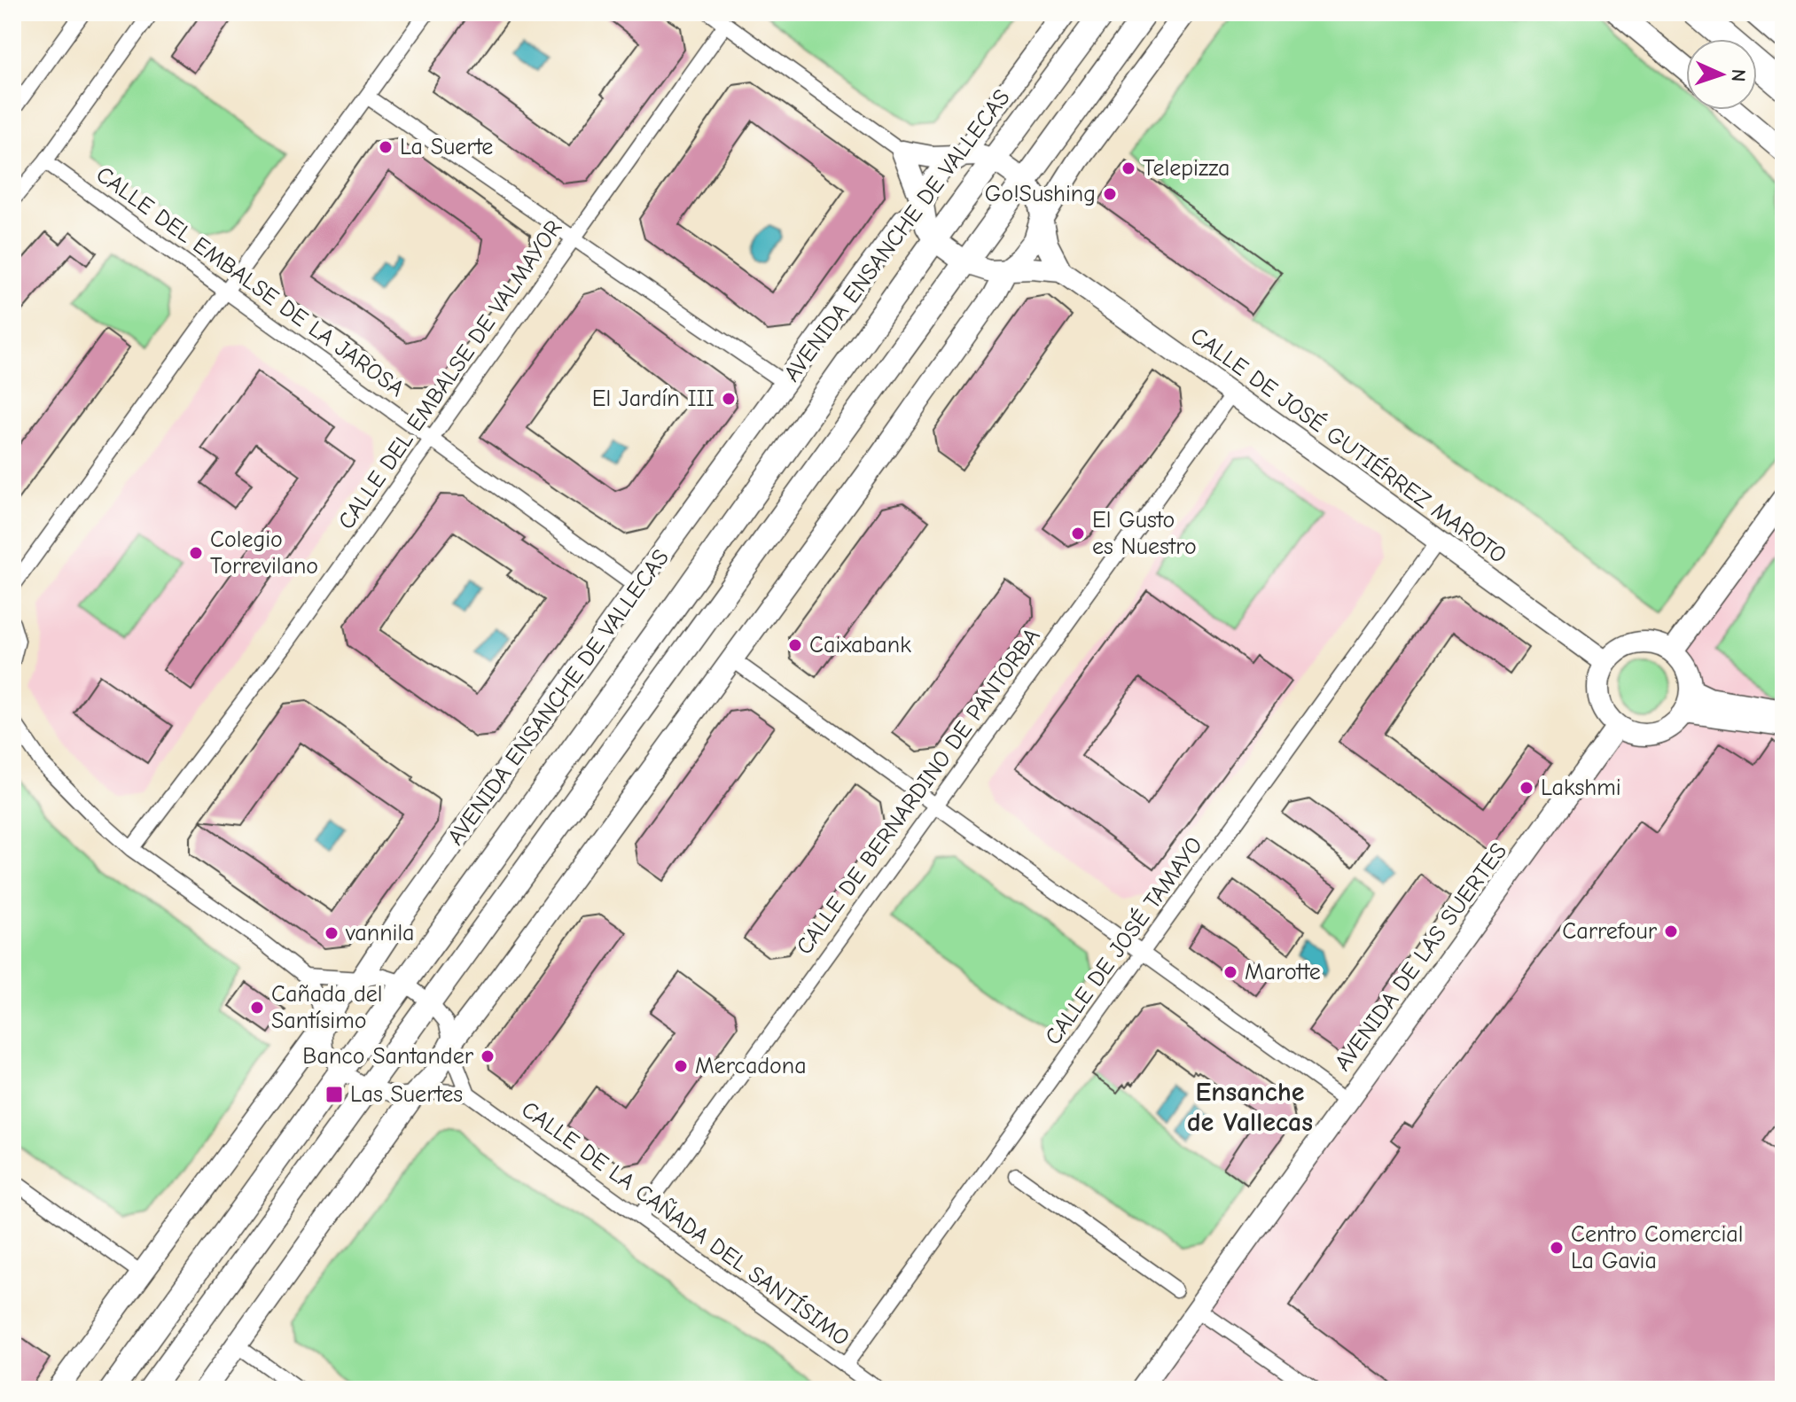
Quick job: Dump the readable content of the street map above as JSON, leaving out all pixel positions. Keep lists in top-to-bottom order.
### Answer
{
  "streets": {
    "main road": ["AVENIDA ENSANCHE DE VALLECAS"],
    "street": [
      "CALLE DEL EMBALSE DE LA JAROSA",
      "CALLE DEL EMBALSE DE VALMAYOR",
      "CALLE DE JOSÉ GUTIÉRREZ MAROTO",
      "CALLE DE BERNARDINO DE PANTORBA",
      "CALLE DE JOSÉ TAMAYO",
      "AVENIDA DE LAS SUERTES",
      "CALLE DE LA CAÑADA DEL SANTÍSIMO"
    ]
  },
  "crossings": [
    ["AVENIDA ENSANCHE DE VALLECAS", "CALLE DEL EMBALSE DE LA JAROSA"],
    ["AVENIDA ENSANCHE DE VALLECAS", "CALLE DE JOSÉ GUTIÉRREZ MAROTO"],
    ["CALLE DEL EMBALSE DE LA JAROSA", "CALLE DEL EMBALSE DE VALMAYOR"],
    ["CALLE DE JOSÉ GUTIÉRREZ MAROTO", "CALLE DE BERNARDINO DE PANTORBA"],
    ["CALLE DE JOSÉ GUTIÉRREZ MAROTO", "CALLE DE JOSÉ TAMAYO"],
    ["CALLE DE JOSÉ GUTIÉRREZ MAROTO", "AVENIDA DE LAS SUERTES"],
    ["CALLE DE BERNARDINO DE PANTORBA", "CALLE DE LA CAÑADA DEL SANTÍSIMO"],
    ["CALLE DE JOSÉ TAMAYO", "CALLE DE LA CAÑADA DEL SANTÍSIMO"]
  ],
  "districts": ["Ensanche de Vallecas"],
  "places": {
    "other": [
      "La Suerte",
      "Telepizza",
      "Go!Sushing",
      "El Jardín III",
      "El Gusto es Nuestro",
      "Colegio Torrevilano",
      "Caixabank",
      "Lakshmi",
      "Carrefour",
      "vannila",
      "Marotte",
      "Cañada del Santísimo",
      "Banco Santander",
      "Mercadona",
      "Centro Comercial La Gavia"
    ],
    "transit": ["Las Suertes"]
  },
  "north": "right"
}
